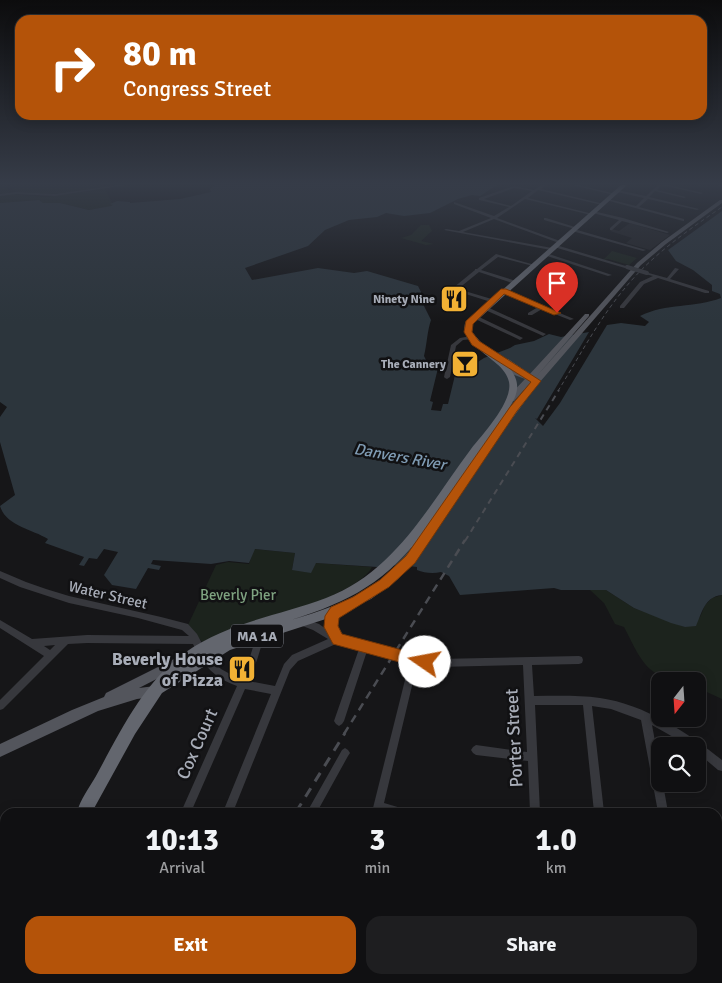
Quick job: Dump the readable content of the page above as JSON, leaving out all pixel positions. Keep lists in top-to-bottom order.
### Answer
{
  "streets": {
    "highway": ["MA 1A"],
    "street": ["Water Street", "Porter Street", "Cox Court"]
  },
  "crossings": [
    ["Water Street", "MA 1A"],
    ["Water Street", "Cox Court"],
    ["MA 1A", "Cox Court"]
  ],
  "water": ["Danvers River"],
  "parks": ["Beverly Pier"],
  "places": {
    "restaurant": ["Ninety Nine", "Beverly House of Pizza"],
    "bar": ["The Cannery"]
  },
  "north": "bottom",
  "page": {
    "turn": ["80 m", "Congress Street"],
    "eta": [
      "10:13",
      "Arrival",
      "3",
      "min",
      "1.0",
      "km"
    ],
    "buttons": ["Exit", "Share"]
  }
}
